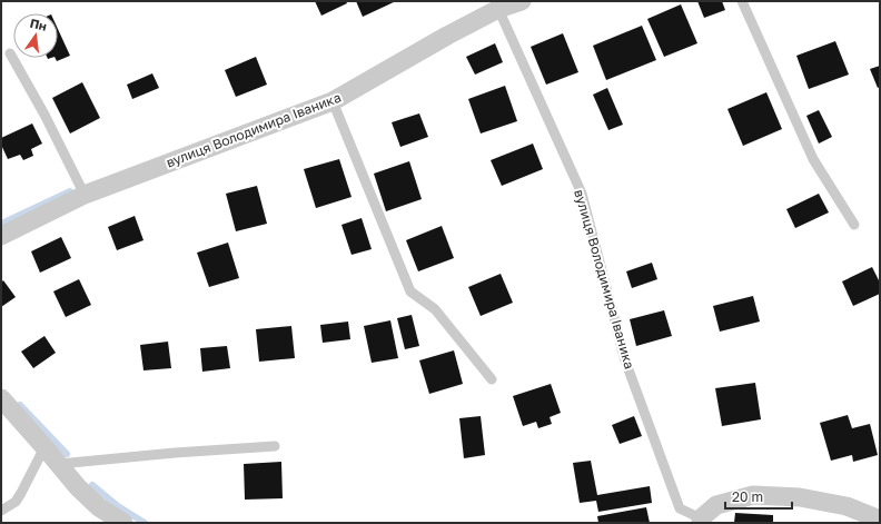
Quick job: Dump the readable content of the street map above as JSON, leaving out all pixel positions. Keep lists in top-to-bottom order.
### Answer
{
  "streets": {
    "street": ["вулиця Володимира Іваника"]
  },
  "scale_bar": "20 m",
  "north": "top"
}
